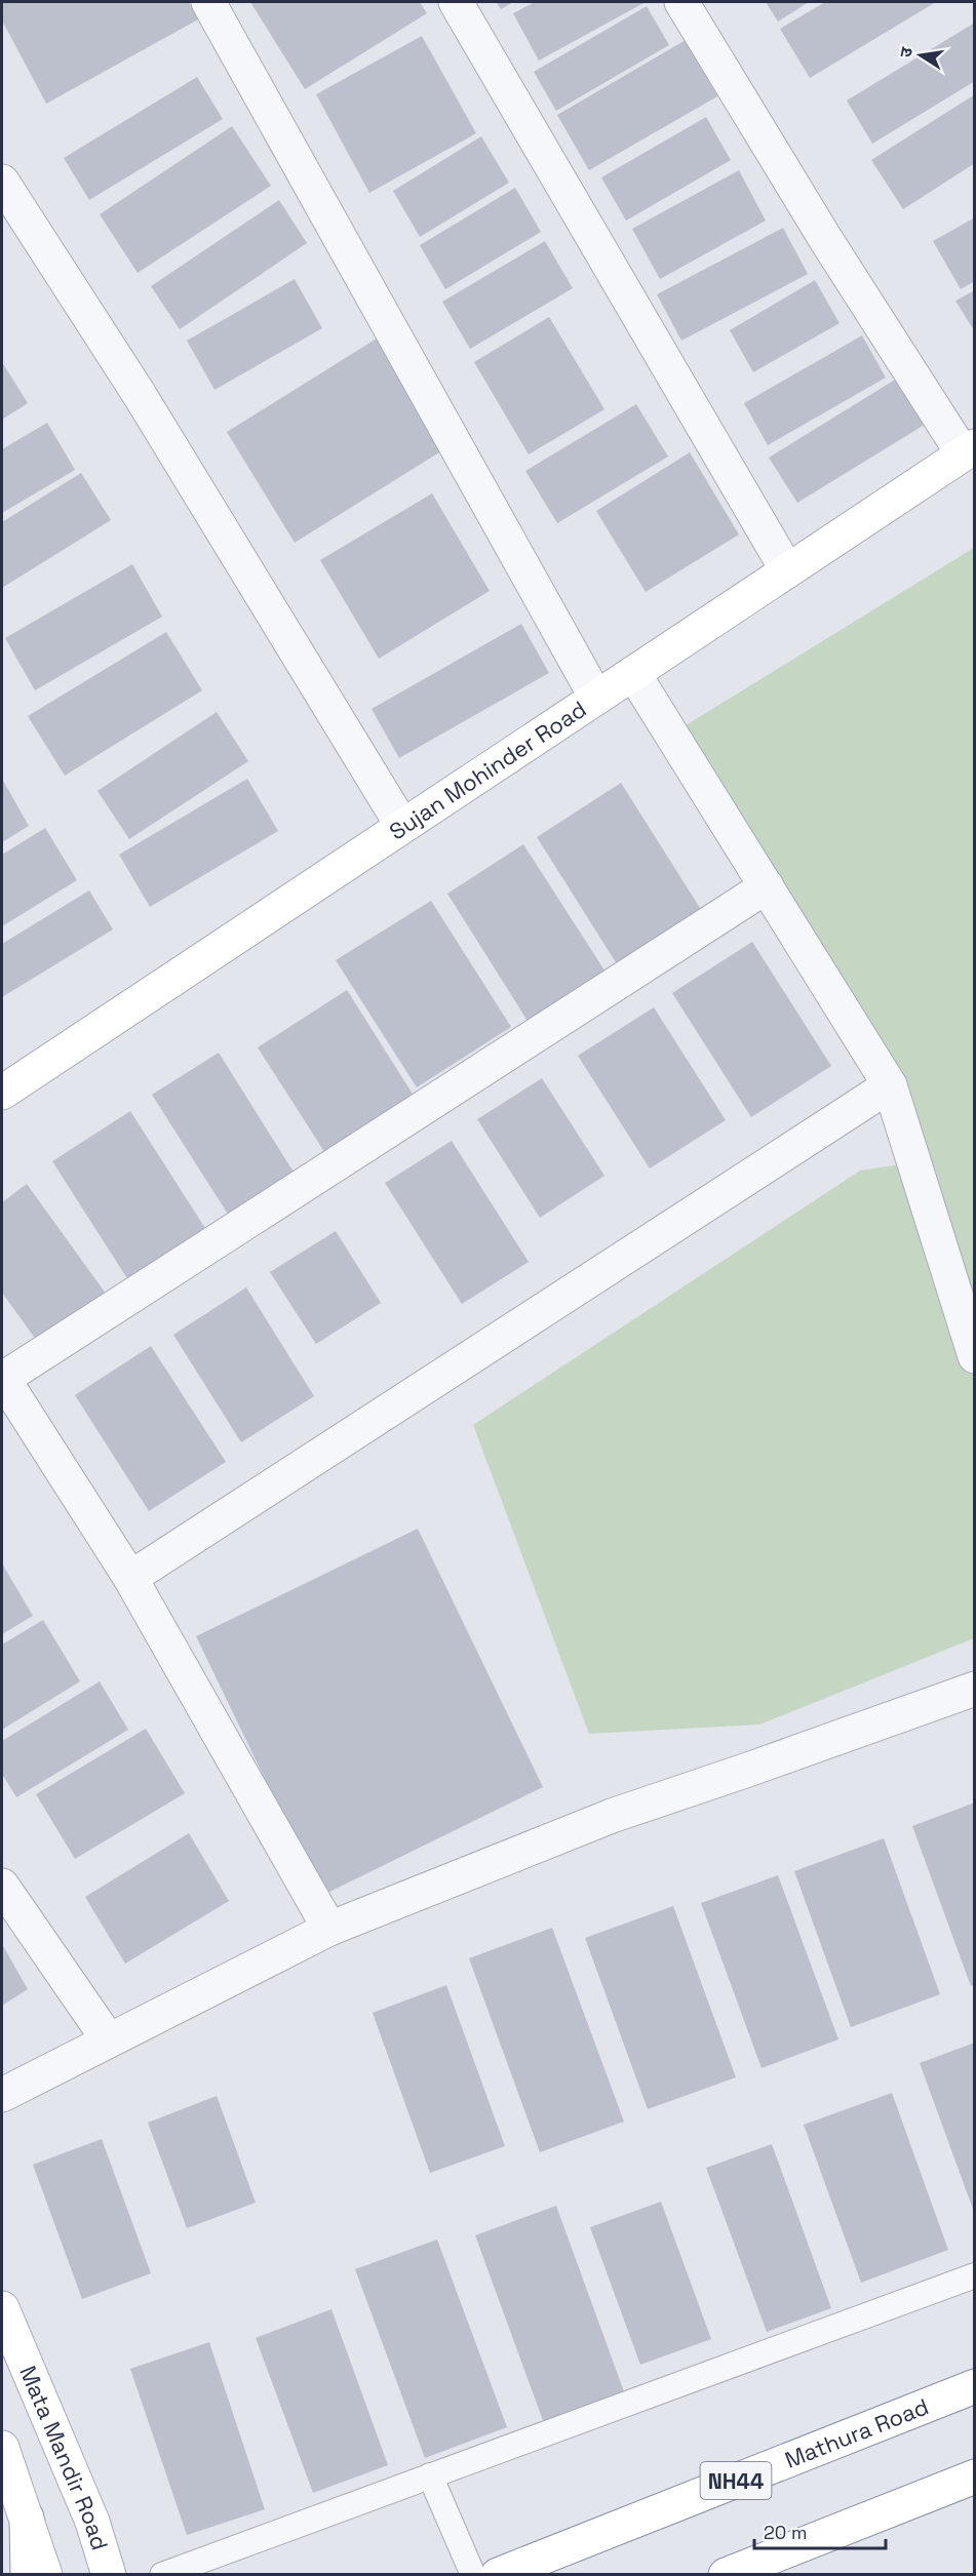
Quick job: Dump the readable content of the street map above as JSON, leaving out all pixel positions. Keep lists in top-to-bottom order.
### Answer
{
  "streets": {
    "main road": [
      "Sujan Mohinder Road",
      "Mathura Road",
      "Mata Mandir Road",
      "NH44"
    ]
  },
  "scale_bar": "20 m",
  "north": "left"
}
